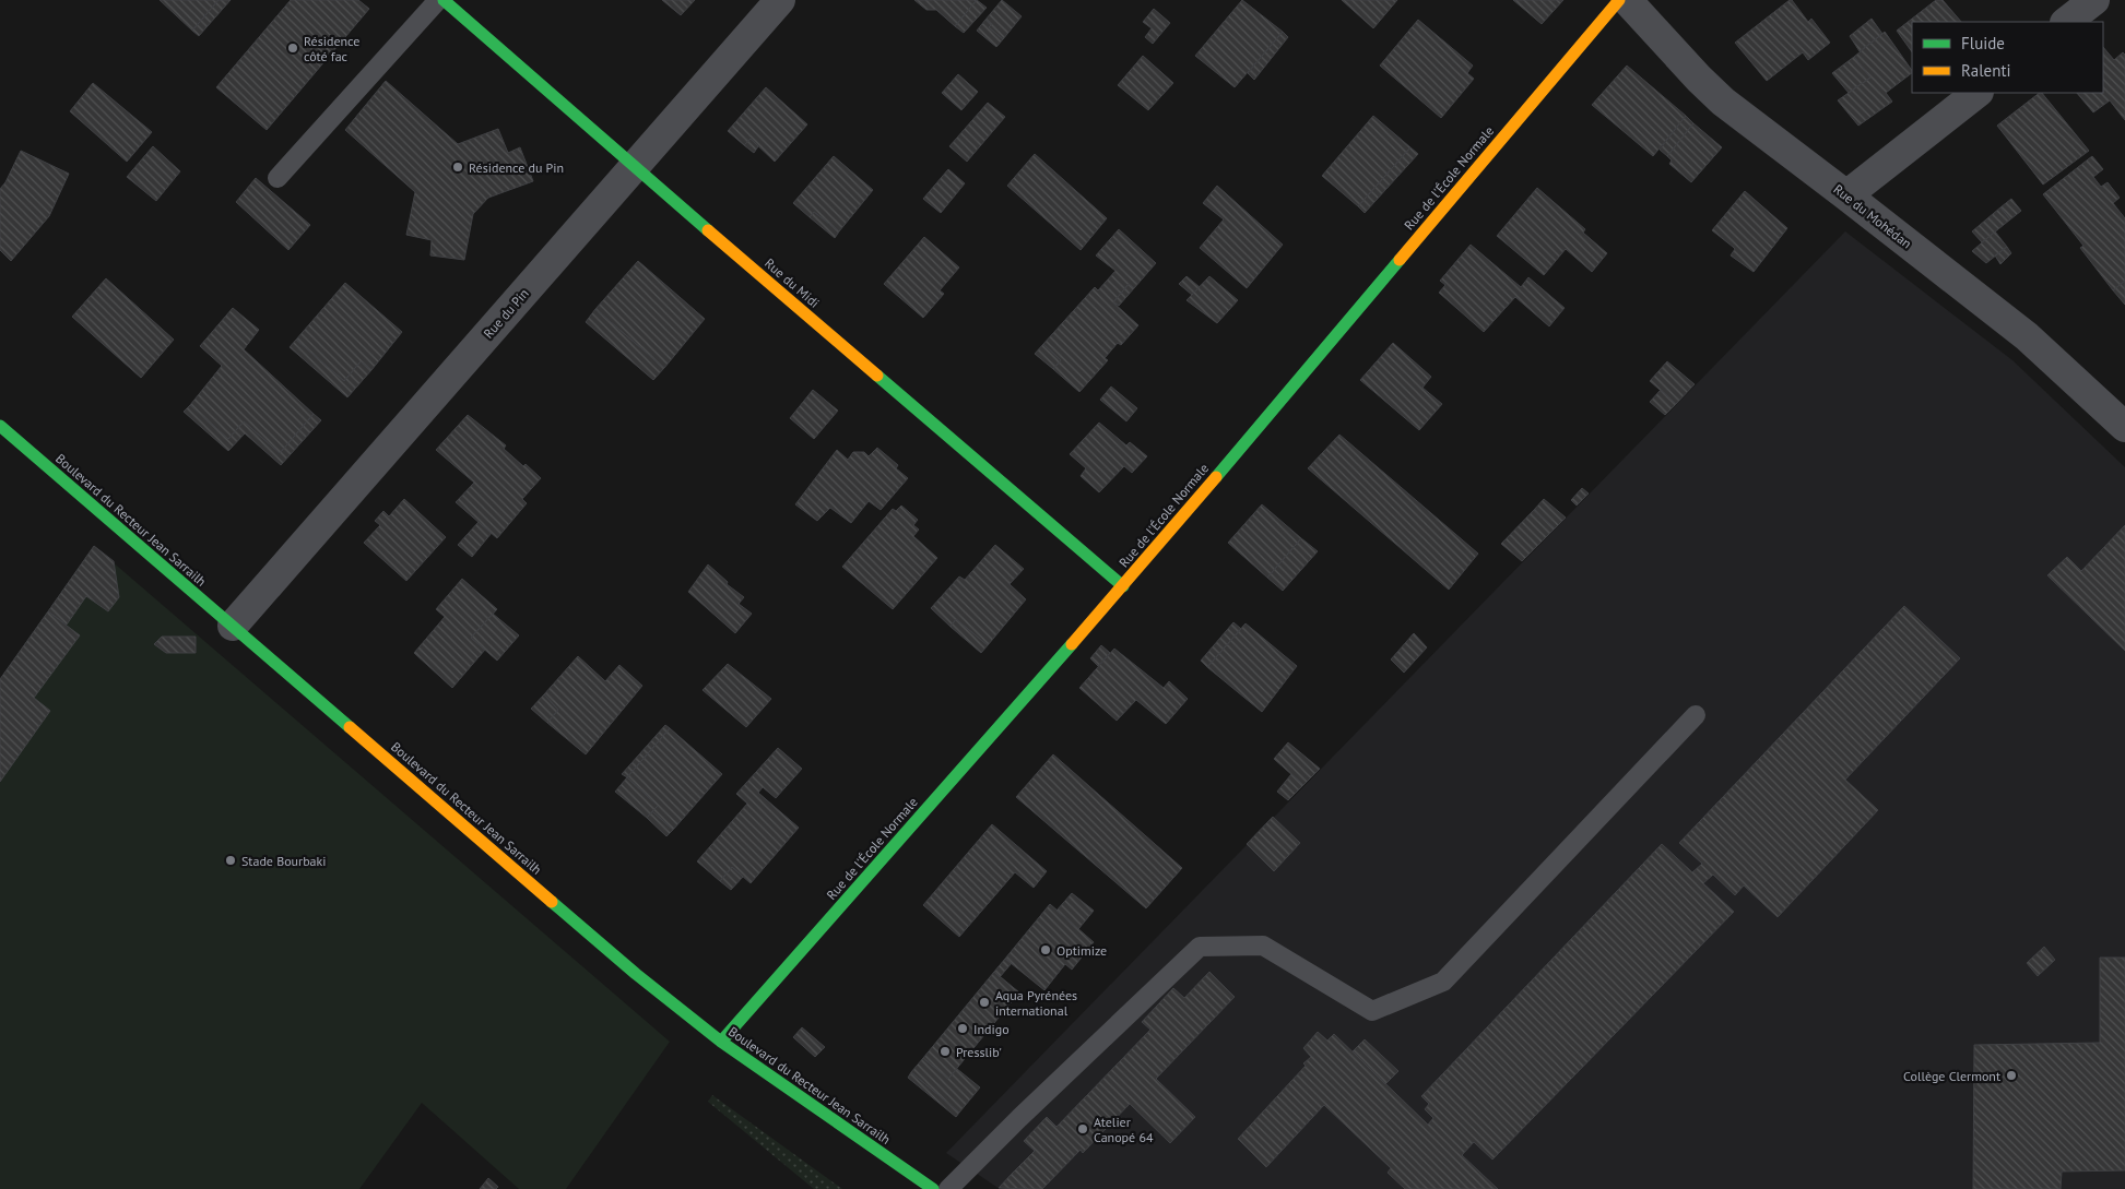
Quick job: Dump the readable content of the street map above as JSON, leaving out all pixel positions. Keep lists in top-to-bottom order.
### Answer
{
  "streets": {
    "street": [
      "Rue de l'École Normale",
      "Rue du Mohédan",
      "Rue du Midi",
      "Rue du Pin",
      "Boulevard du Recteur Jean Sarrailh"
    ]
  },
  "crossings": [
    ["Rue de l'École Normale", "Rue du Midi"],
    ["Rue de l'École Normale", "Boulevard du Recteur Jean Sarrailh"],
    ["Rue du Midi", "Rue du Pin"],
    ["Rue du Pin", "Boulevard du Recteur Jean Sarrailh"]
  ],
  "places": [
    "Résidence côté fac",
    "Résidence du Pin",
    "Stade Bourbaki",
    "Optimize",
    "Aqua Pyrénées international",
    "Indigo",
    "Presslib'",
    "Collège Clermont",
    "Atelier Canopé 64"
  ],
  "legend": ["Fluide", "Ralenti"]
}
